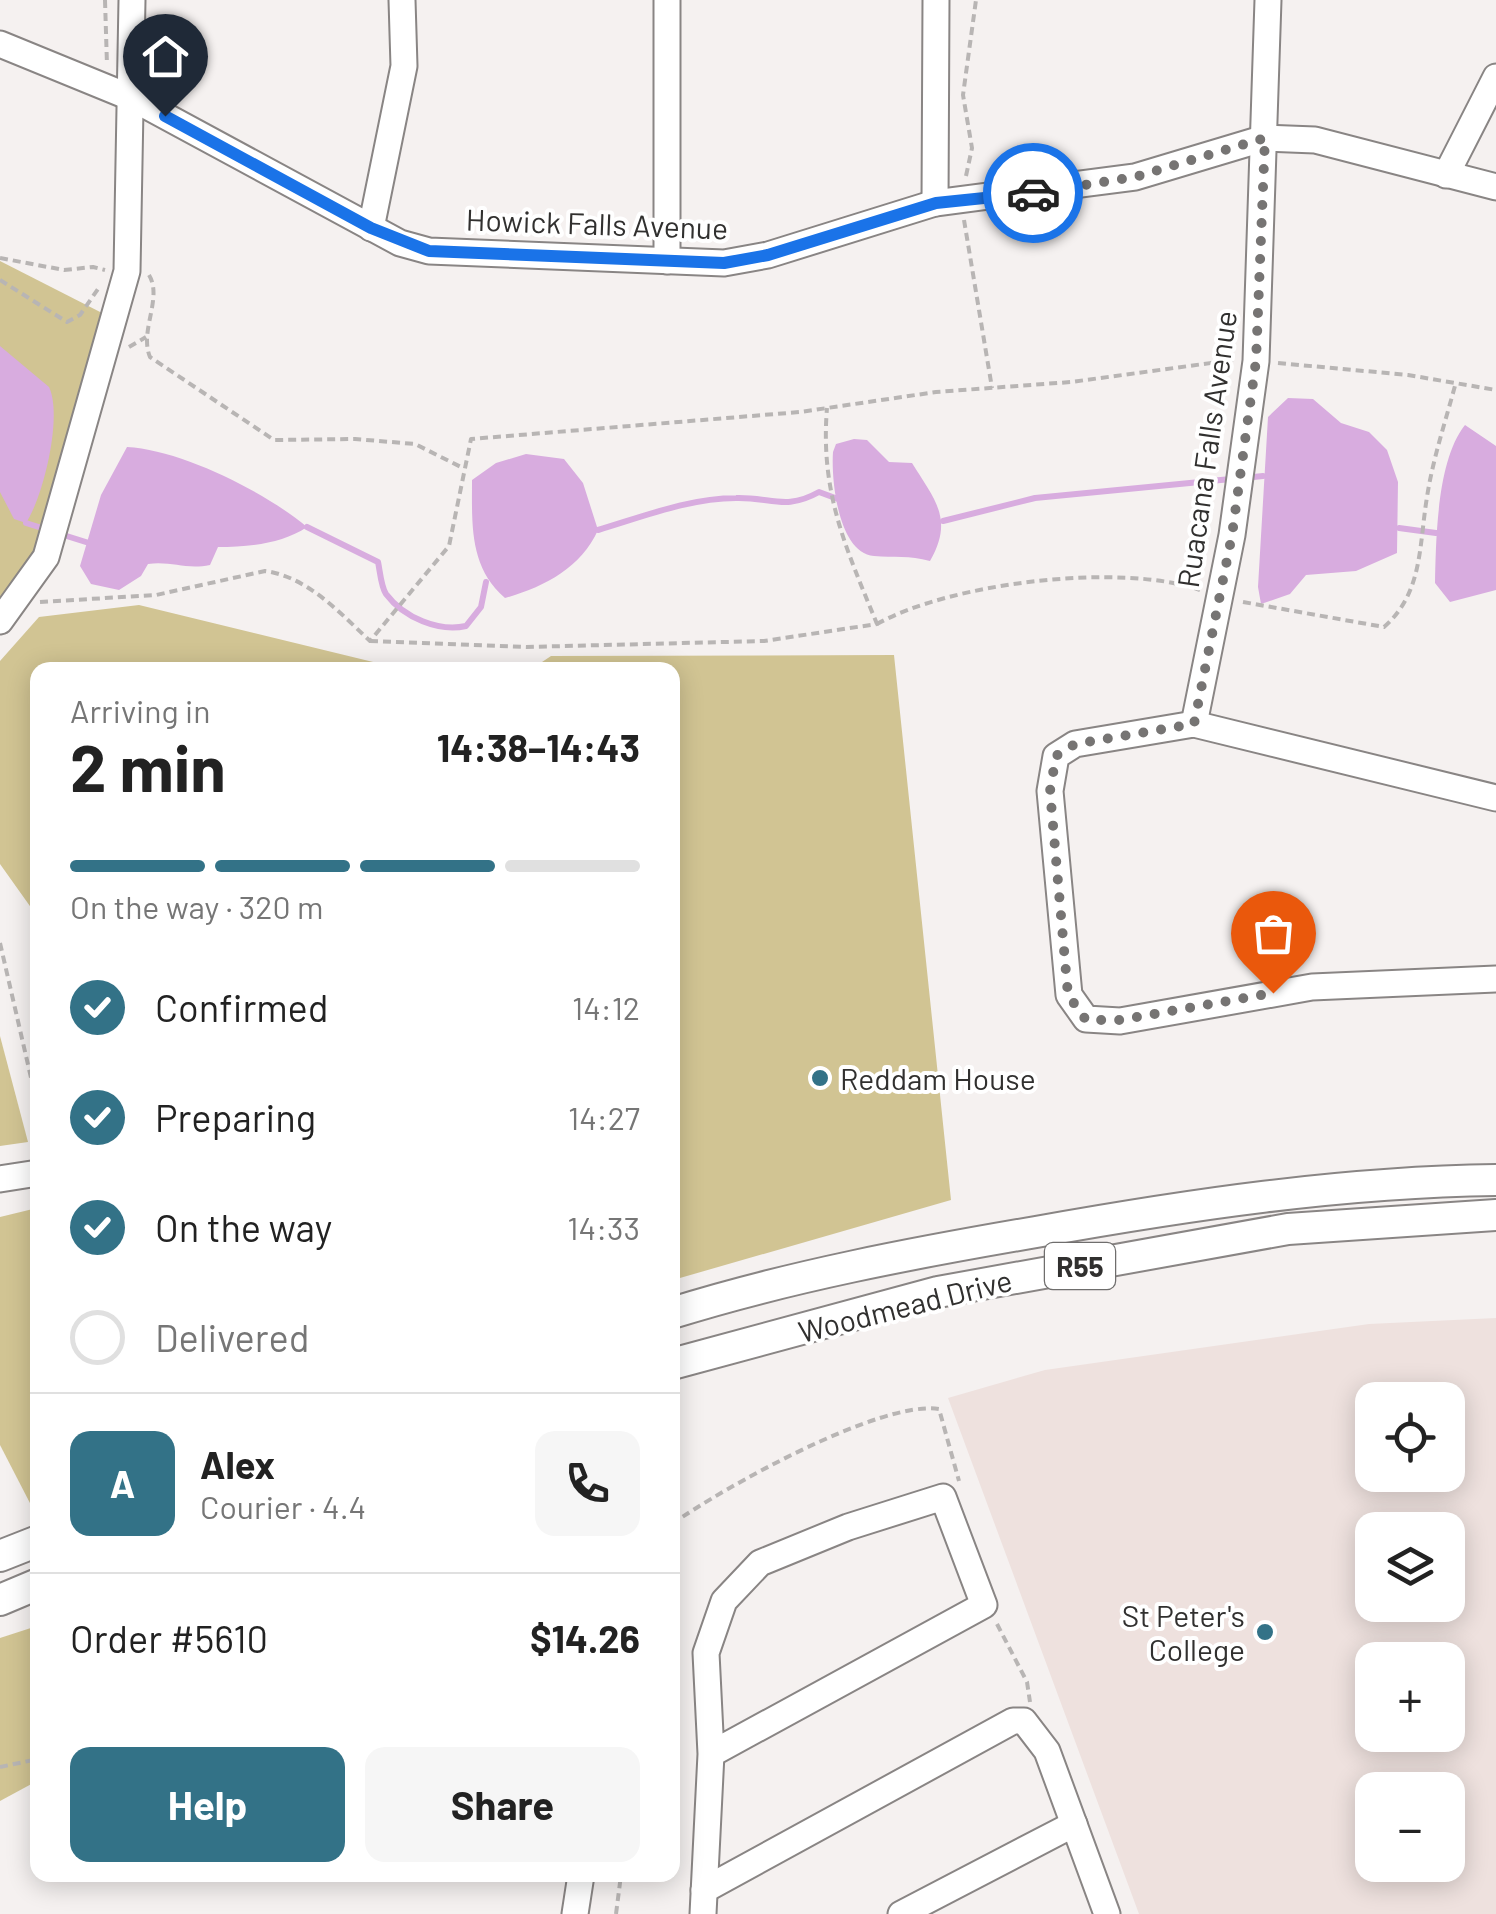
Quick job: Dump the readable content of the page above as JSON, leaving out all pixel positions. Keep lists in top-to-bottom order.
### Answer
{
  "streets": {
    "main road": ["R55", "Woodmead Drive"],
    "street": ["Howick Falls Avenue", "Ruacana Falls Avenue"]
  },
  "crossings": [
    ["Howick Falls Avenue", "Ruacana Falls Avenue"]
  ],
  "places": ["Reddam House", "St Peter's College"],
  "page": {
    "heading": ["2 min", "Arriving in", "14:38–14:43"],
    "panel": [
      "Alex",
      "Courier · 4.4",
      "Order #5610",
      "$14.26"
    ],
    "bar": "On the way · 320 m",
    "list": [
      ["Confirmed", "14:12"],
      ["Preparing", "14:27"],
      ["On the way", "14:33"],
      "Delivered"
    ],
    "map_buttons": ["+", "−"],
    "round": "A",
    "buttons": ["Help", "Share"]
  }
}
